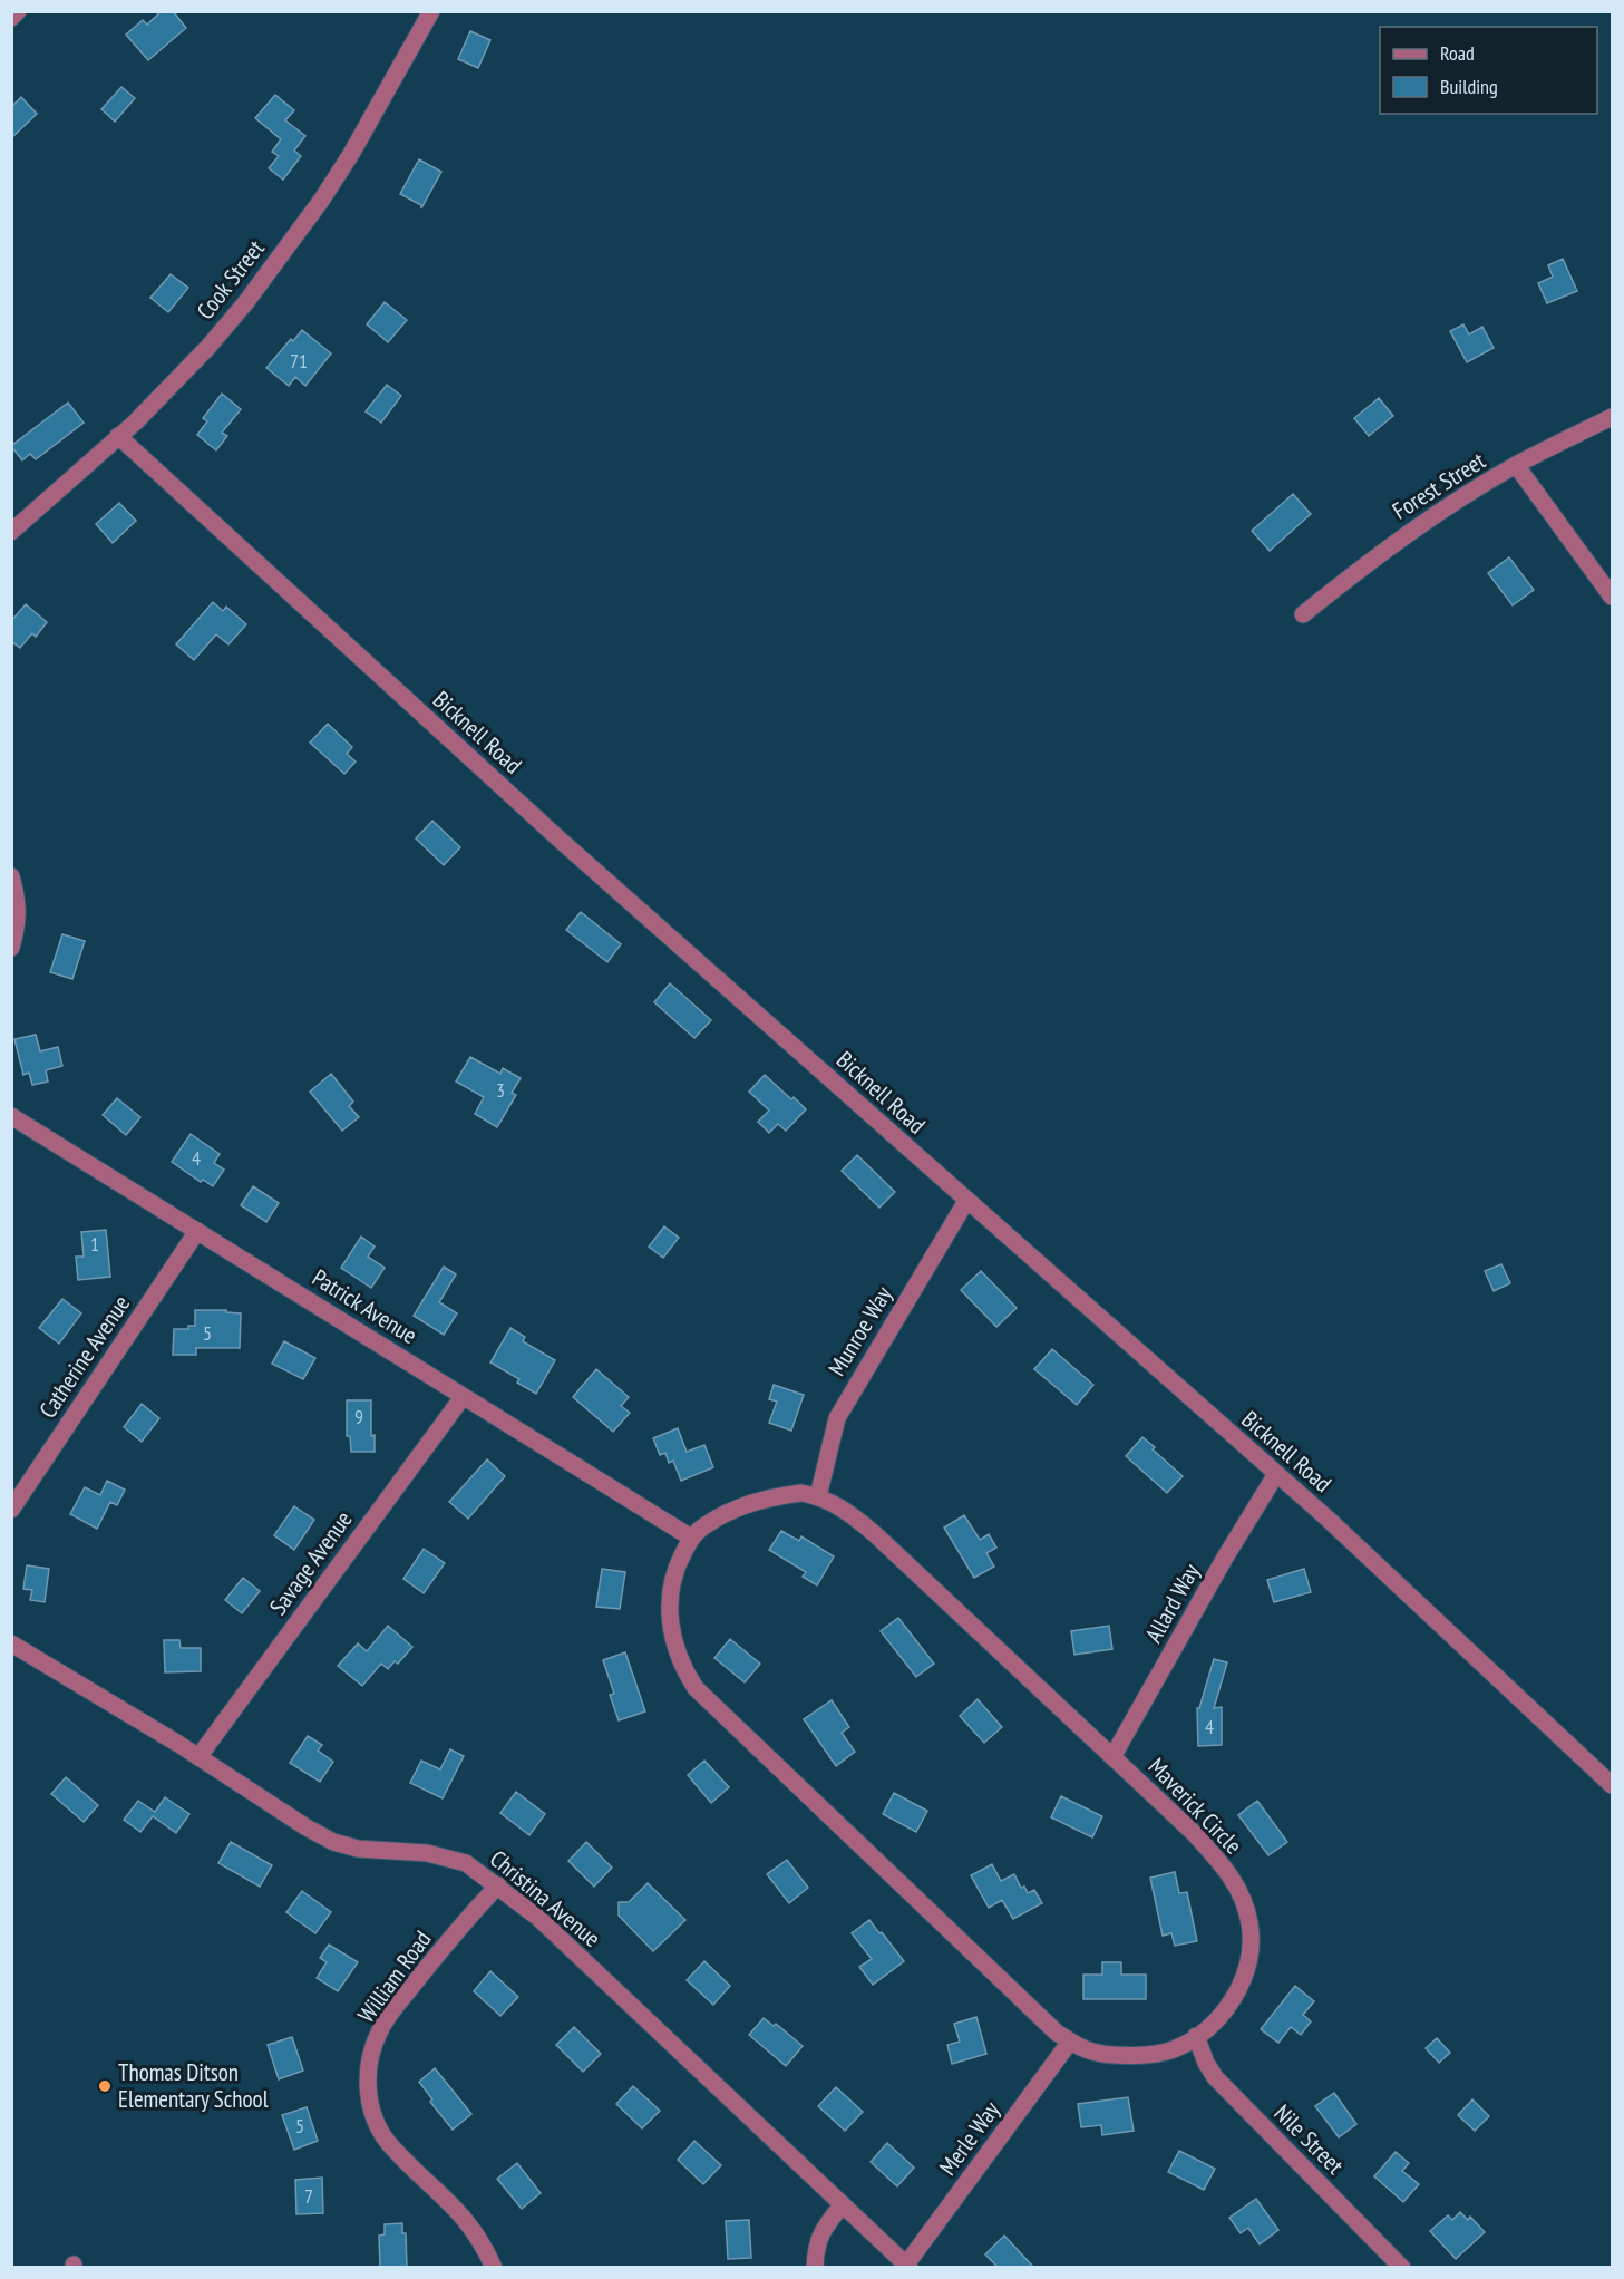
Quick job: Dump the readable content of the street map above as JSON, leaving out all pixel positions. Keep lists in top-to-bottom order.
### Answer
{
  "streets": {
    "street": [
      "Cook Street",
      "Forest Street",
      "Bicknell Road",
      "Patrick Avenue",
      "Munroe Way",
      "Catherine Avenue",
      "Savage Avenue",
      "Allard Way",
      "Maverick Circle",
      "Christina Avenue",
      "William Road",
      "Merle Way",
      "Nile Street"
    ]
  },
  "crossings": [
    ["Cook Street", "Bicknell Road"],
    ["Bicknell Road", "Munroe Way"],
    ["Bicknell Road", "Allard Way"],
    ["Patrick Avenue", "Catherine Avenue"],
    ["Patrick Avenue", "Savage Avenue"],
    ["Patrick Avenue", "Maverick Circle"],
    ["Munroe Way", "Maverick Circle"],
    ["Savage Avenue", "Christina Avenue"],
    ["Allard Way", "Maverick Circle"],
    ["Maverick Circle", "Merle Way"],
    ["Maverick Circle", "Nile Street"],
    ["Christina Avenue", "William Road"],
    ["Christina Avenue", "Merle Way"]
  ],
  "places": ["Thomas Ditson Elementary School"],
  "house_numbers": [
    "71",
    "3",
    "4",
    "1",
    "5",
    "9",
    "4",
    "5",
    "7"
  ],
  "legend": ["Road", "Building"]
}
